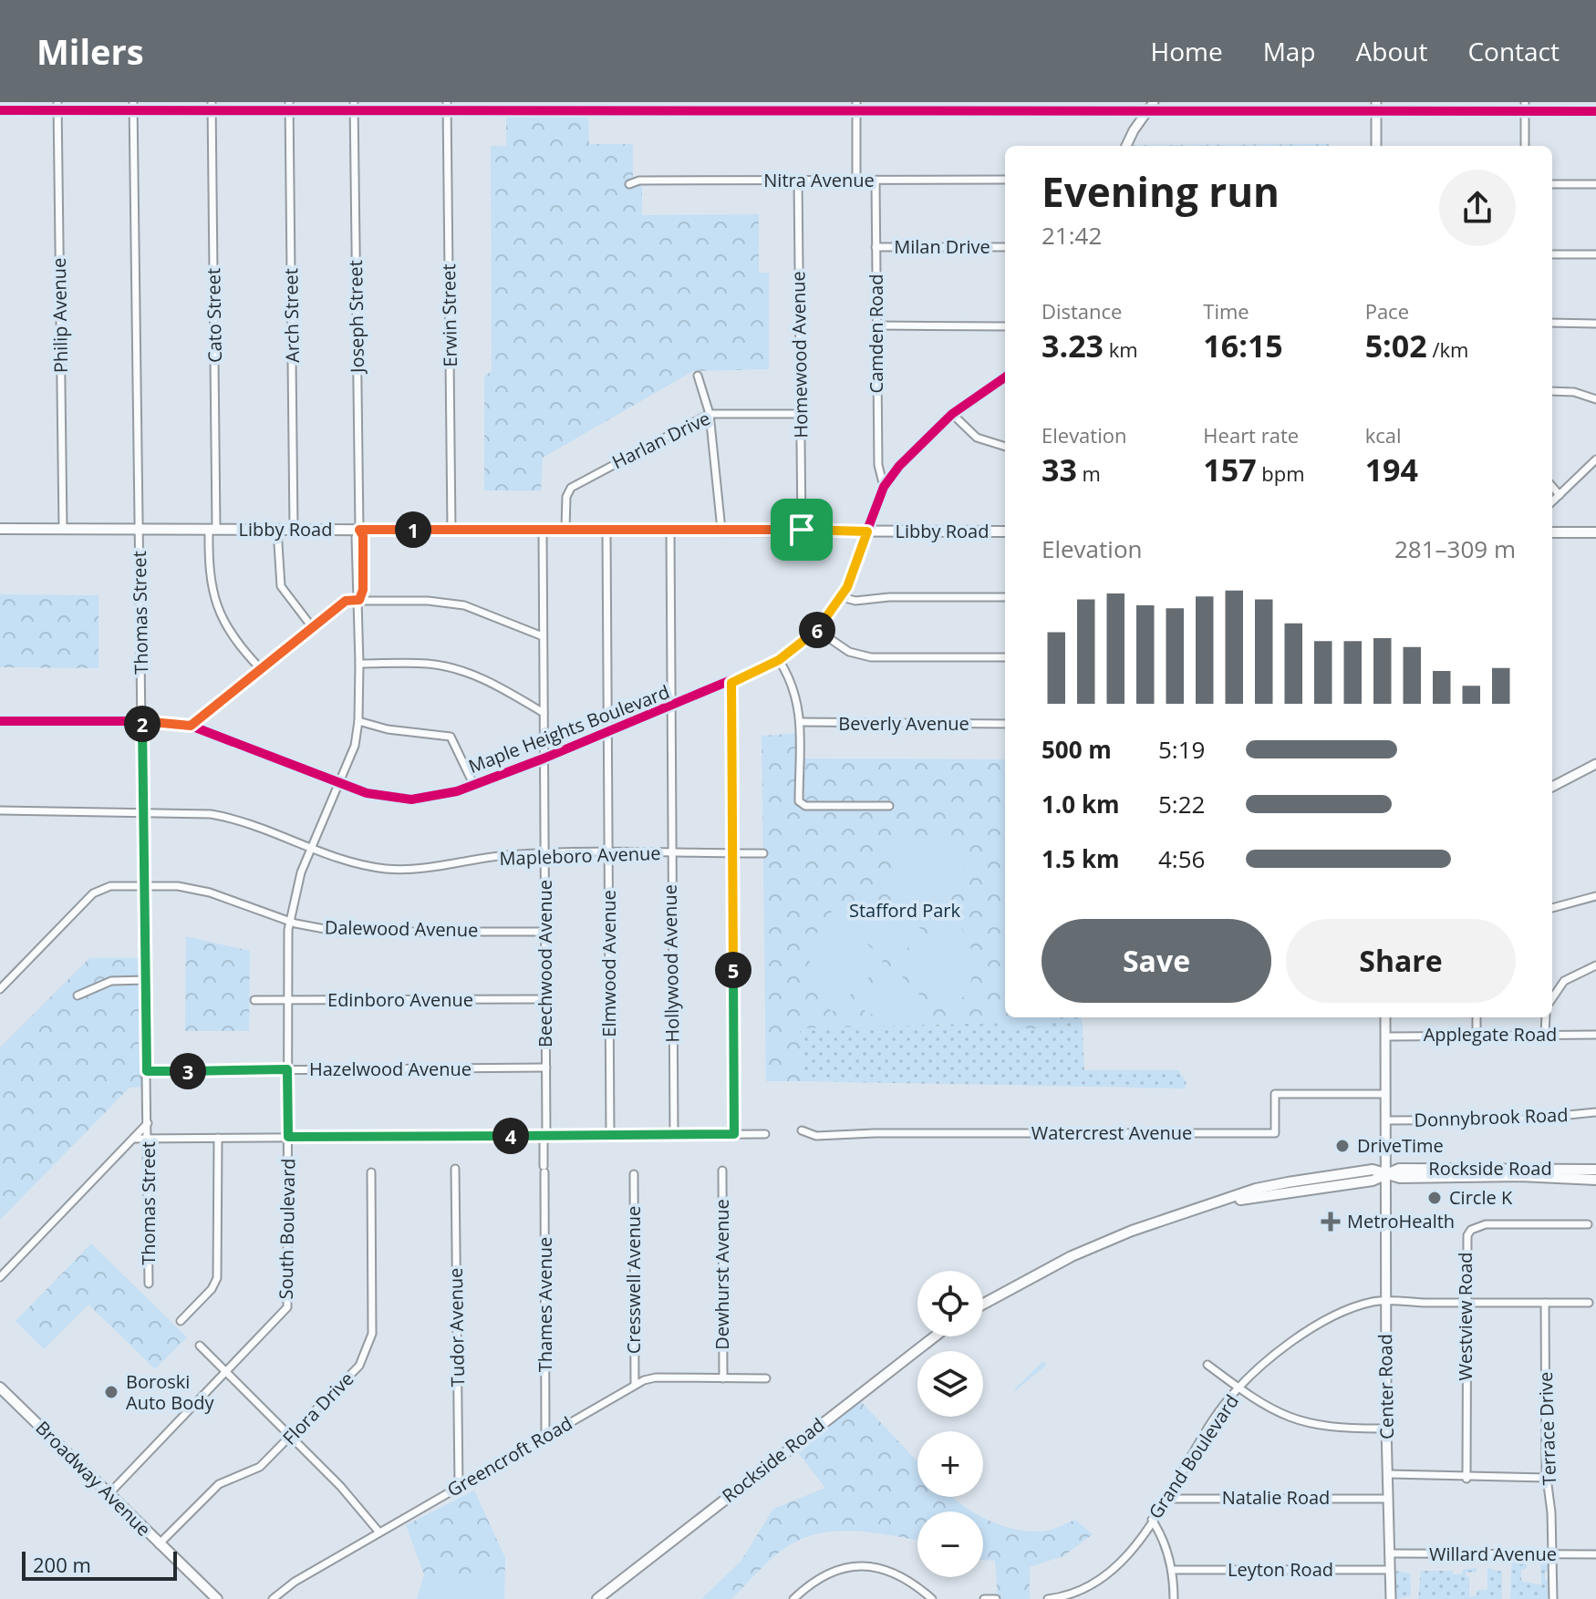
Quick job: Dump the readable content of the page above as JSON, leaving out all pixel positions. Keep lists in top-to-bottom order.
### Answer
{
  "streets": {
    "main road": ["Libby Road", "Rockside Road", "Broadway Avenue"],
    "street": [
      "Nitra Avenue",
      "Milan Drive",
      "Philip Avenue",
      "Cato Street",
      "Arch Street",
      "Erwin Street",
      "Joseph Street",
      "Camden Road",
      "Homewood Avenue",
      "Harlan Drive",
      "Thomas Street",
      "Beverly Avenue",
      "Maple Heights Boulevard",
      "Mapleboro Avenue",
      "Dalewood Avenue",
      "Beechwood Avenue",
      "Elmwood Avenue",
      "Hollywood Avenue",
      "Edinboro Avenue",
      "Applegate Road",
      "Hazelwood Avenue",
      "Donnybrook Road",
      "Watercrest Avenue",
      "South Boulevard",
      "Dewhurst Avenue",
      "Cresswell Avenue",
      "Thames Avenue",
      "Westview Road",
      "Tudor Avenue",
      "Center Road",
      "Flora Drive",
      "Terrace Drive",
      "Greencroft Road",
      "Grand Boulevard",
      "Natalie Road",
      "Willard Avenue",
      "Leyton Road"
    ]
  },
  "crossings": [
    ["Nitra Avenue", "Camden Road"],
    ["Nitra Avenue", "Homewood Avenue"],
    ["Milan Drive", "Camden Road"],
    ["Philip Avenue", "Libby Road"],
    ["Cato Street", "Libby Road"],
    ["Arch Street", "Libby Road"],
    ["Erwin Street", "Libby Road"],
    ["Joseph Street", "Libby Road"],
    ["Joseph Street", "South Boulevard"],
    ["Camden Road", "Maple Heights Boulevard"],
    ["Homewood Avenue", "Harlan Drive"],
    ["Homewood Avenue", "Libby Road"],
    ["Harlan Drive", "Libby Road"],
    ["Libby Road", "Thomas Street"],
    ["Libby Road", "Maple Heights Boulevard"],
    ["Libby Road", "Beechwood Avenue"],
    ["Libby Road", "Elmwood Avenue"],
    ["Libby Road", "Hollywood Avenue"],
    ["Libby Road", "South Boulevard"],
    ["Thomas Street", "Maple Heights Boulevard"],
    ["Thomas Street", "Mapleboro Avenue"],
    ["Thomas Street", "Dalewood Avenue"],
    ["Thomas Street", "Hazelwood Avenue"],
    ["Maple Heights Boulevard", "Beechwood Avenue"],
    ["Maple Heights Boulevard", "Elmwood Avenue"],
    ["Maple Heights Boulevard", "Hollywood Avenue"],
    ["Maple Heights Boulevard", "South Boulevard"],
    ["Mapleboro Avenue", "Beechwood Avenue"],
    ["Mapleboro Avenue", "Elmwood Avenue"],
    ["Mapleboro Avenue", "Hollywood Avenue"],
    ["Mapleboro Avenue", "South Boulevard"],
    ["Dalewood Avenue", "Beechwood Avenue"],
    ["Dalewood Avenue", "South Boulevard"],
    ["Beechwood Avenue", "Edinboro Avenue"],
    ["Beechwood Avenue", "Hazelwood Avenue"],
    ["Beechwood Avenue", "Thames Avenue"],
    ["Edinboro Avenue", "South Boulevard"],
    ["Applegate Road", "Center Road"],
    ["Hazelwood Avenue", "South Boulevard"],
    ["Donnybrook Road", "Center Road"],
    ["Watercrest Avenue", "Center Road"],
    ["Rockside Road", "Center Road"],
    ["South Boulevard", "Broadway Avenue"],
    ["Dewhurst Avenue", "Greencroft Road"],
    ["Cresswell Avenue", "Greencroft Road"],
    ["Thames Avenue", "Greencroft Road"],
    ["Westview Road", "Grand Boulevard"],
    ["Tudor Avenue", "Greencroft Road"],
    ["Center Road", "Grand Boulevard"],
    ["Center Road", "Natalie Road"],
    ["Center Road", "Willard Avenue"],
    ["Center Road", "Leyton Road"],
    ["Flora Drive", "Broadway Avenue"],
    ["Terrace Drive", "Grand Boulevard"],
    ["Terrace Drive", "Willard Avenue"],
    ["Grand Boulevard", "Natalie Road"]
  ],
  "parks": ["Stafford Park"],
  "places": {
    "other": ["DriveTime", "Circle K", "Boroski Auto Body"],
    "health": ["MetroHealth"]
  },
  "scale_bar": "200 m",
  "page": {
    "header": "Milers",
    "nav": [
      "Home",
      "Map",
      "About",
      "Contact"
    ],
    "heading": ["Evening run", "21:42"],
    "stats": [
      ["Distance", "3.23 km"],
      ["Time", "16:15"],
      ["Pace", "5:02 /km"],
      ["Elevation", "33 m"],
      ["Heart rate", "157 bpm"],
      ["kcal", "194"]
    ],
    "pins": [
      "1",
      "6",
      "2",
      "5",
      "3",
      "4"
    ],
    "chart": ["Elevation", "281–309 m"],
    "list": [
      {
        "name": "500 m",
        "note": "5:19"
      },
      {
        "name": "1.0 km",
        "note": "5:22"
      },
      {
        "name": "1.5 km",
        "note": "4:56"
      }
    ],
    "buttons": ["Save", "Share"],
    "map_buttons": ["+", "−"],
    "scale": "200 m"
  }
}
